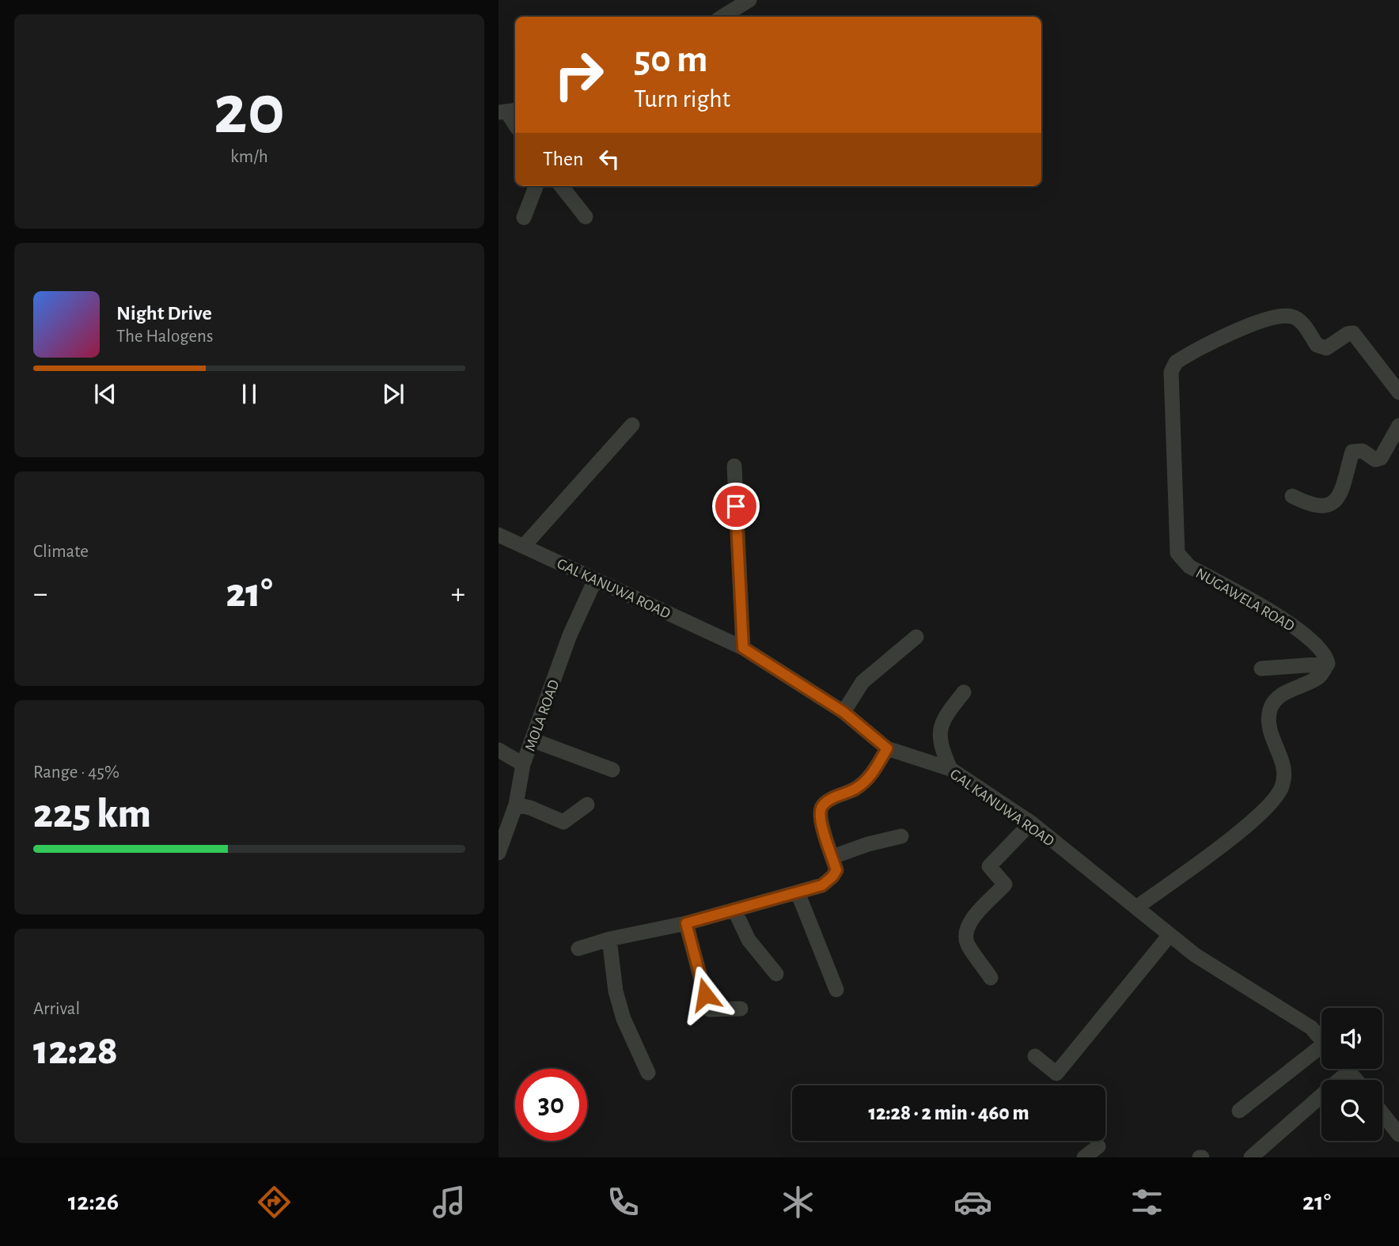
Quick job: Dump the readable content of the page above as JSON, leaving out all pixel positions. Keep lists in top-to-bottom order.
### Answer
{
  "streets": {
    "street": ["GAL KANUWA ROAD", "NUGAWELA ROAD", "MOLA ROAD"]
  },
  "crossings": [
    ["GAL KANUWA ROAD", "MOLA ROAD"]
  ],
  "page": {
    "tile": [
      ["20", "km/h"],
      "Climate",
      ["Range · 45%", "225 km"],
      ["Arrival", "12:28"]
    ],
    "turn": ["50 m", "Turn right"],
    "then": "Then",
    "song": ["Night Drive", "The Halogens"],
    "heat": ["−", "21°", "+"],
    "limit": "30",
    "trip": "12:28 · 2 min · 460 m",
    "tabs": ["12:26", "21°"]
  }
}
